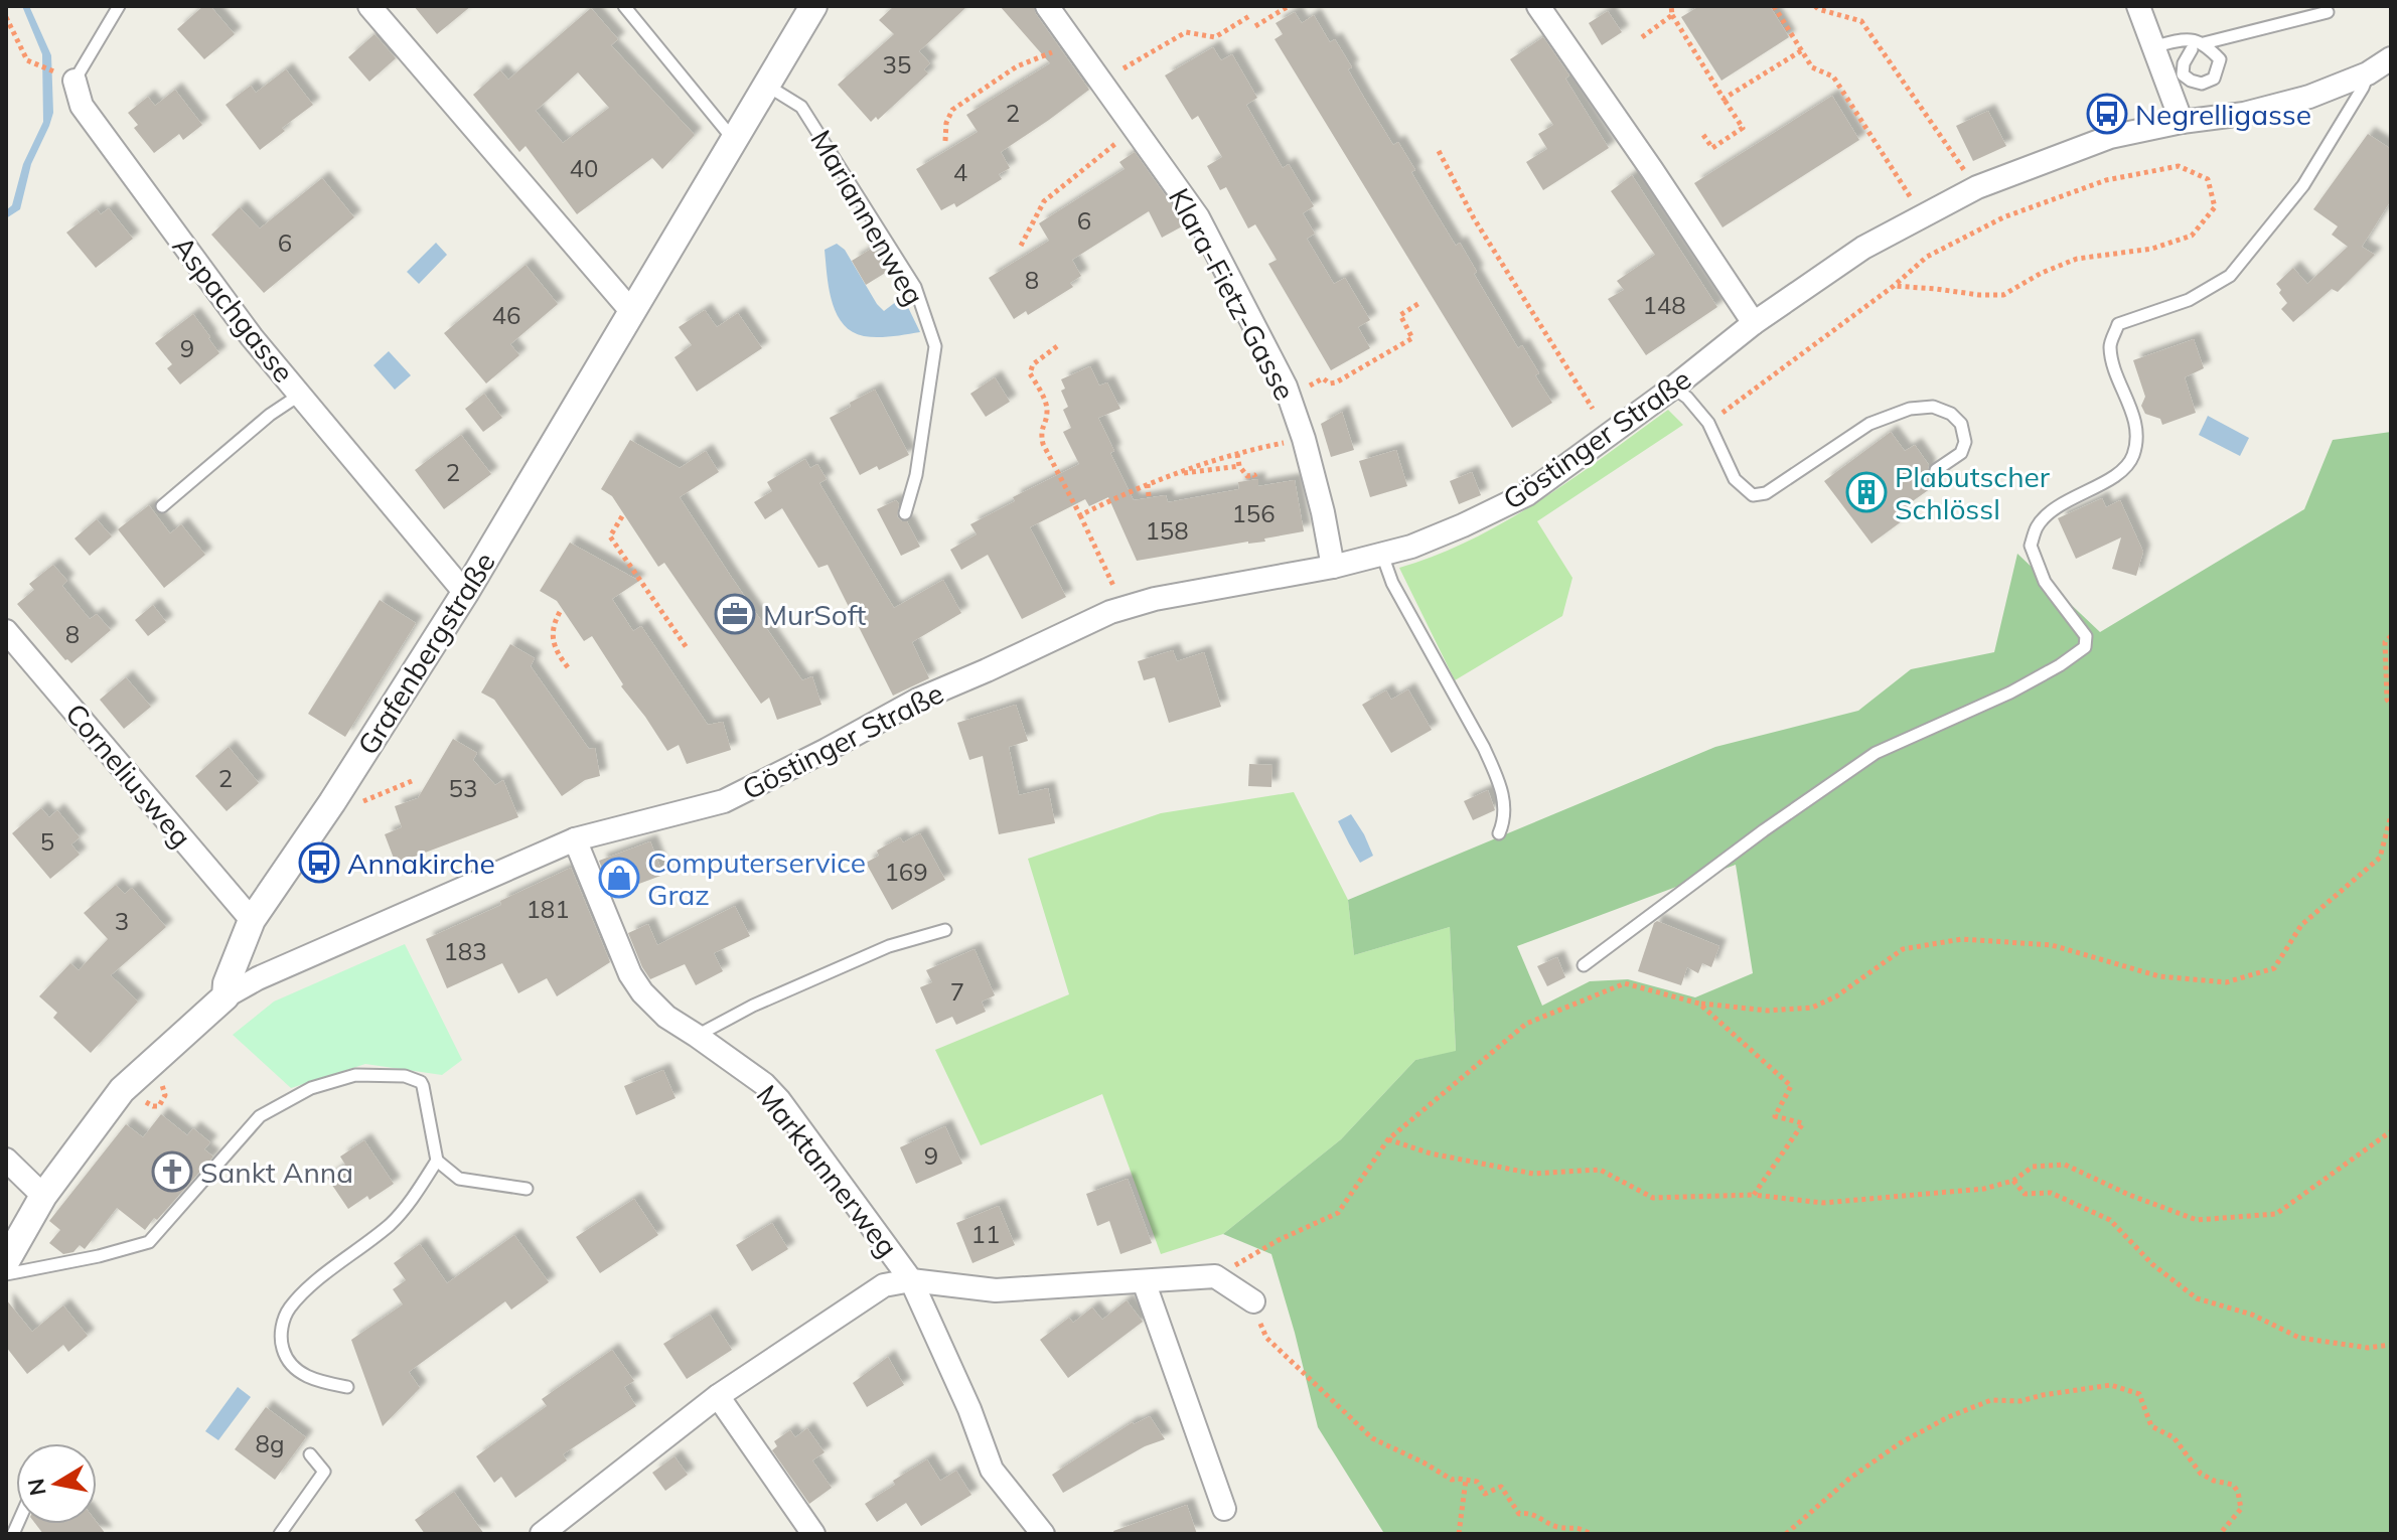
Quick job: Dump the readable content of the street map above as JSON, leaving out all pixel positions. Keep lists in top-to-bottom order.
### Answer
{
  "streets": {
    "street": [
      "Klara-Fietz-Gasse",
      "Aspachgasse",
      "Göstinger Straße",
      "Grafenbergstraße",
      "Corneliusweg",
      "Marktannerweg"
    ],
    "lane": ["Mariannenweg"]
  },
  "crossings": [
    ["Mariannenweg", "Grafenbergstraße"],
    ["Klara-Fietz-Gasse", "Göstinger Straße"],
    ["Aspachgasse", "Grafenbergstraße"],
    ["Göstinger Straße", "Grafenbergstraße"],
    ["Göstinger Straße", "Marktannerweg"],
    ["Grafenbergstraße", "Corneliusweg"]
  ],
  "places": {
    "bus stop": ["Negrelligasse", "Annakirche"],
    "building": ["Plabutscher Schlössl"],
    "office": ["MurSoft"],
    "shop": ["Computerservice Graz"],
    "church": ["Sankt Anna"]
  },
  "house_numbers": [
    "35",
    "2",
    "40",
    "4",
    "6",
    "6",
    "8",
    "148",
    "46",
    "9",
    "2",
    "156",
    "158",
    "8",
    "2",
    "53",
    "5",
    "169",
    "181",
    "3",
    "183",
    "7",
    "9",
    "11",
    "8g"
  ],
  "north": "left"
}
